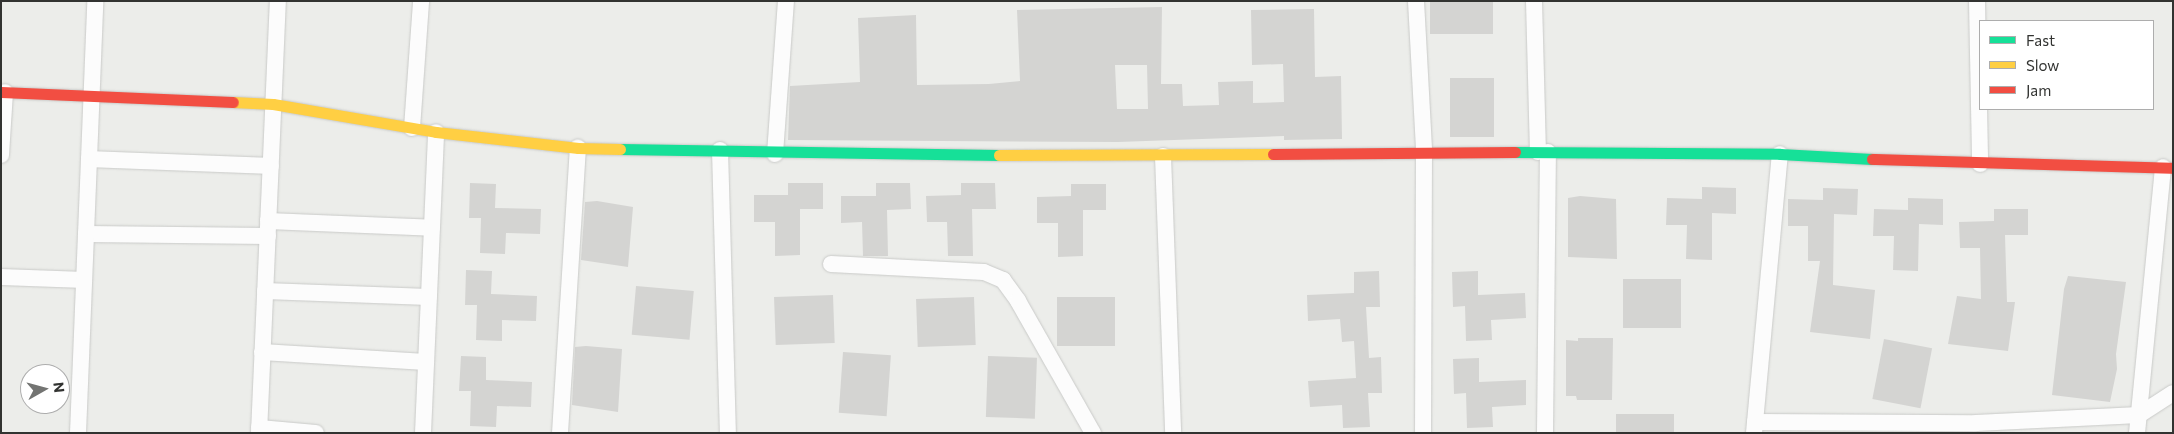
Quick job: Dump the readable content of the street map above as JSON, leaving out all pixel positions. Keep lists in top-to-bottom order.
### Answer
{
  "legend": ["Fast", "Slow", "Jam"],
  "north": "right"
}
